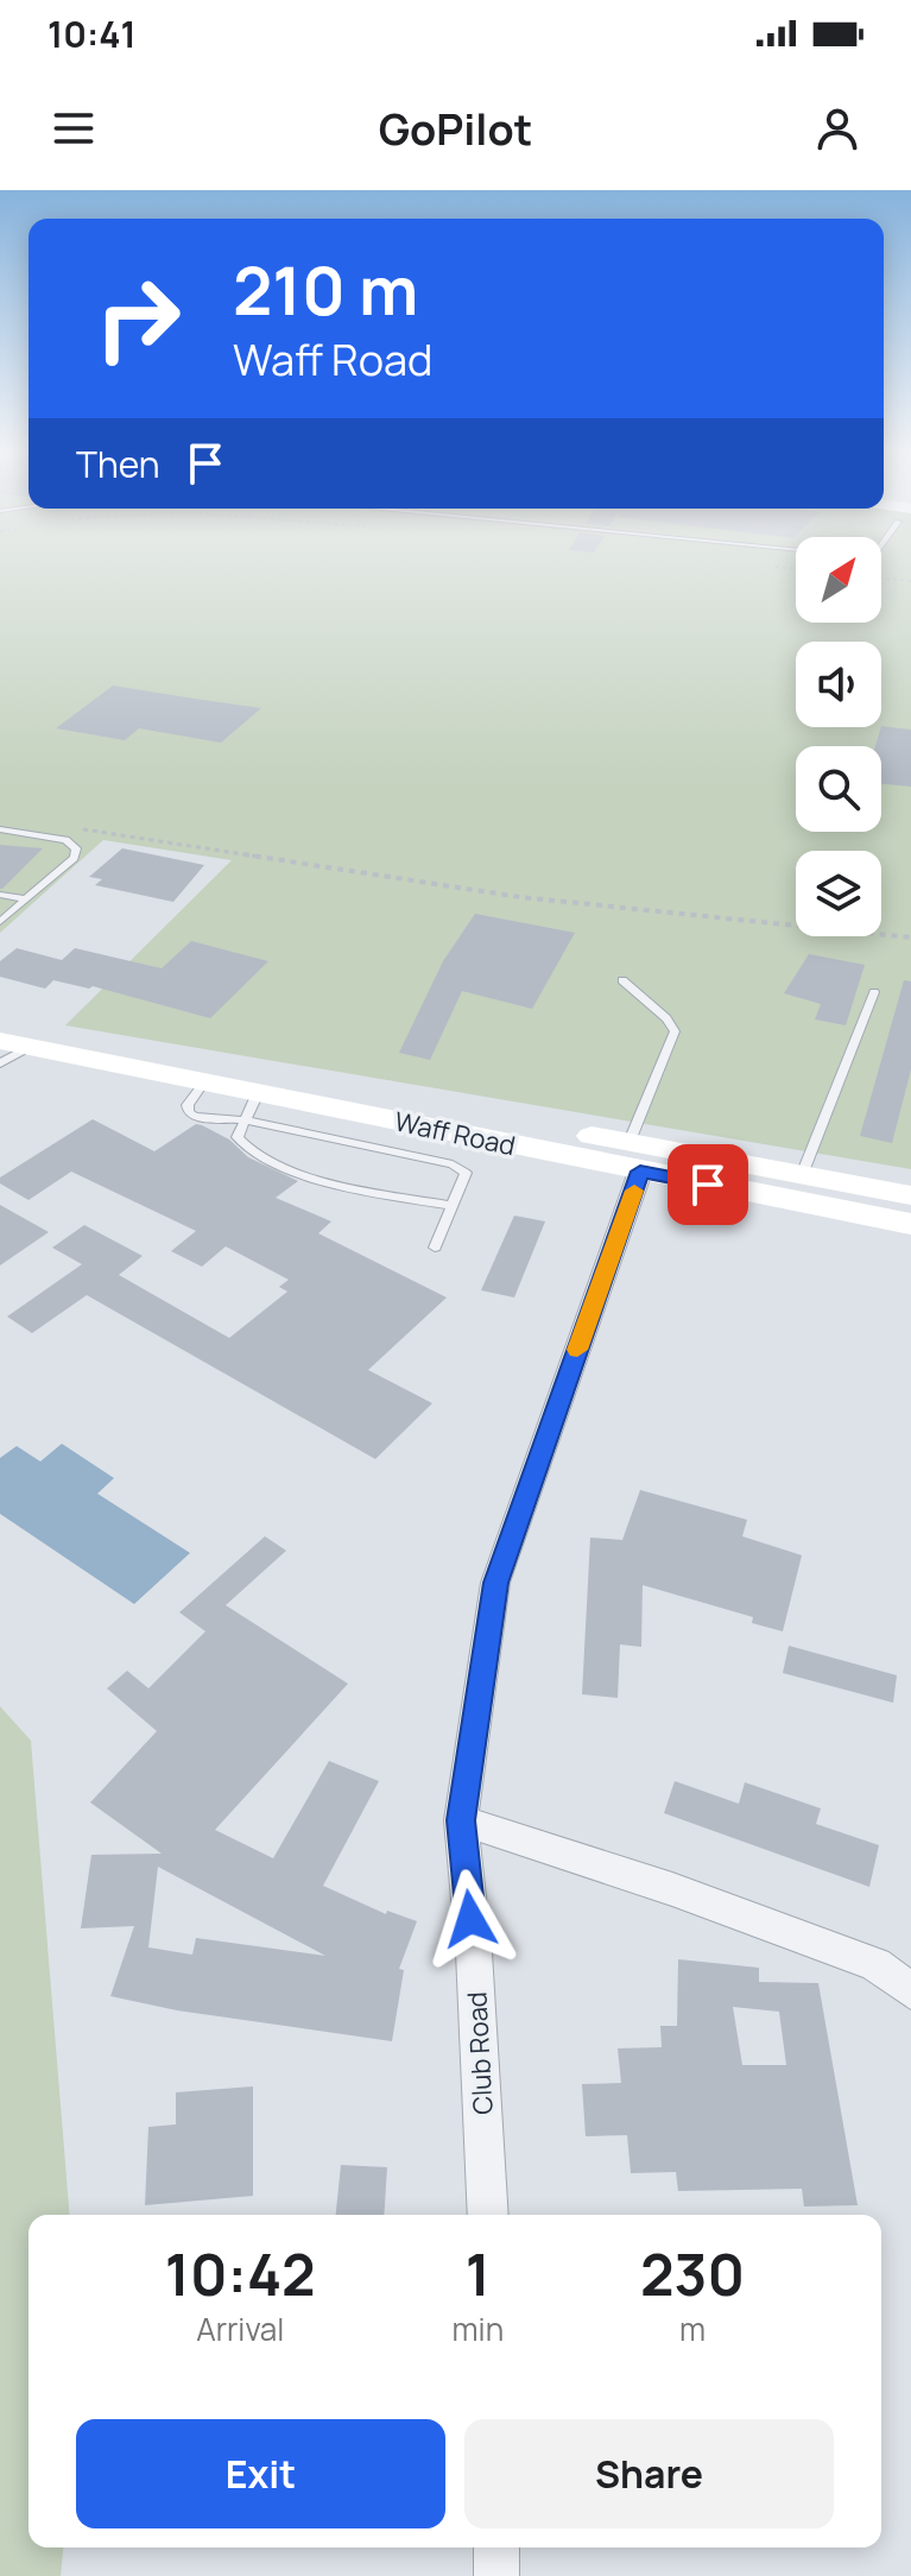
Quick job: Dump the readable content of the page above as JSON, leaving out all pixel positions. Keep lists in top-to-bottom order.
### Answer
{
  "streets": {
    "street": ["Waff Road", "Club Road"]
  },
  "crossings": [
    ["Waff Road", "Club Road"]
  ],
  "north": "top right",
  "page": {
    "status": "10:41",
    "header": "GoPilot",
    "turn": ["210 m", "Waff Road"],
    "then": "Then",
    "eta": [
      "10:42",
      "Arrival",
      "1",
      "min",
      "230",
      "m"
    ],
    "buttons": ["Exit", "Share"]
  }
}
